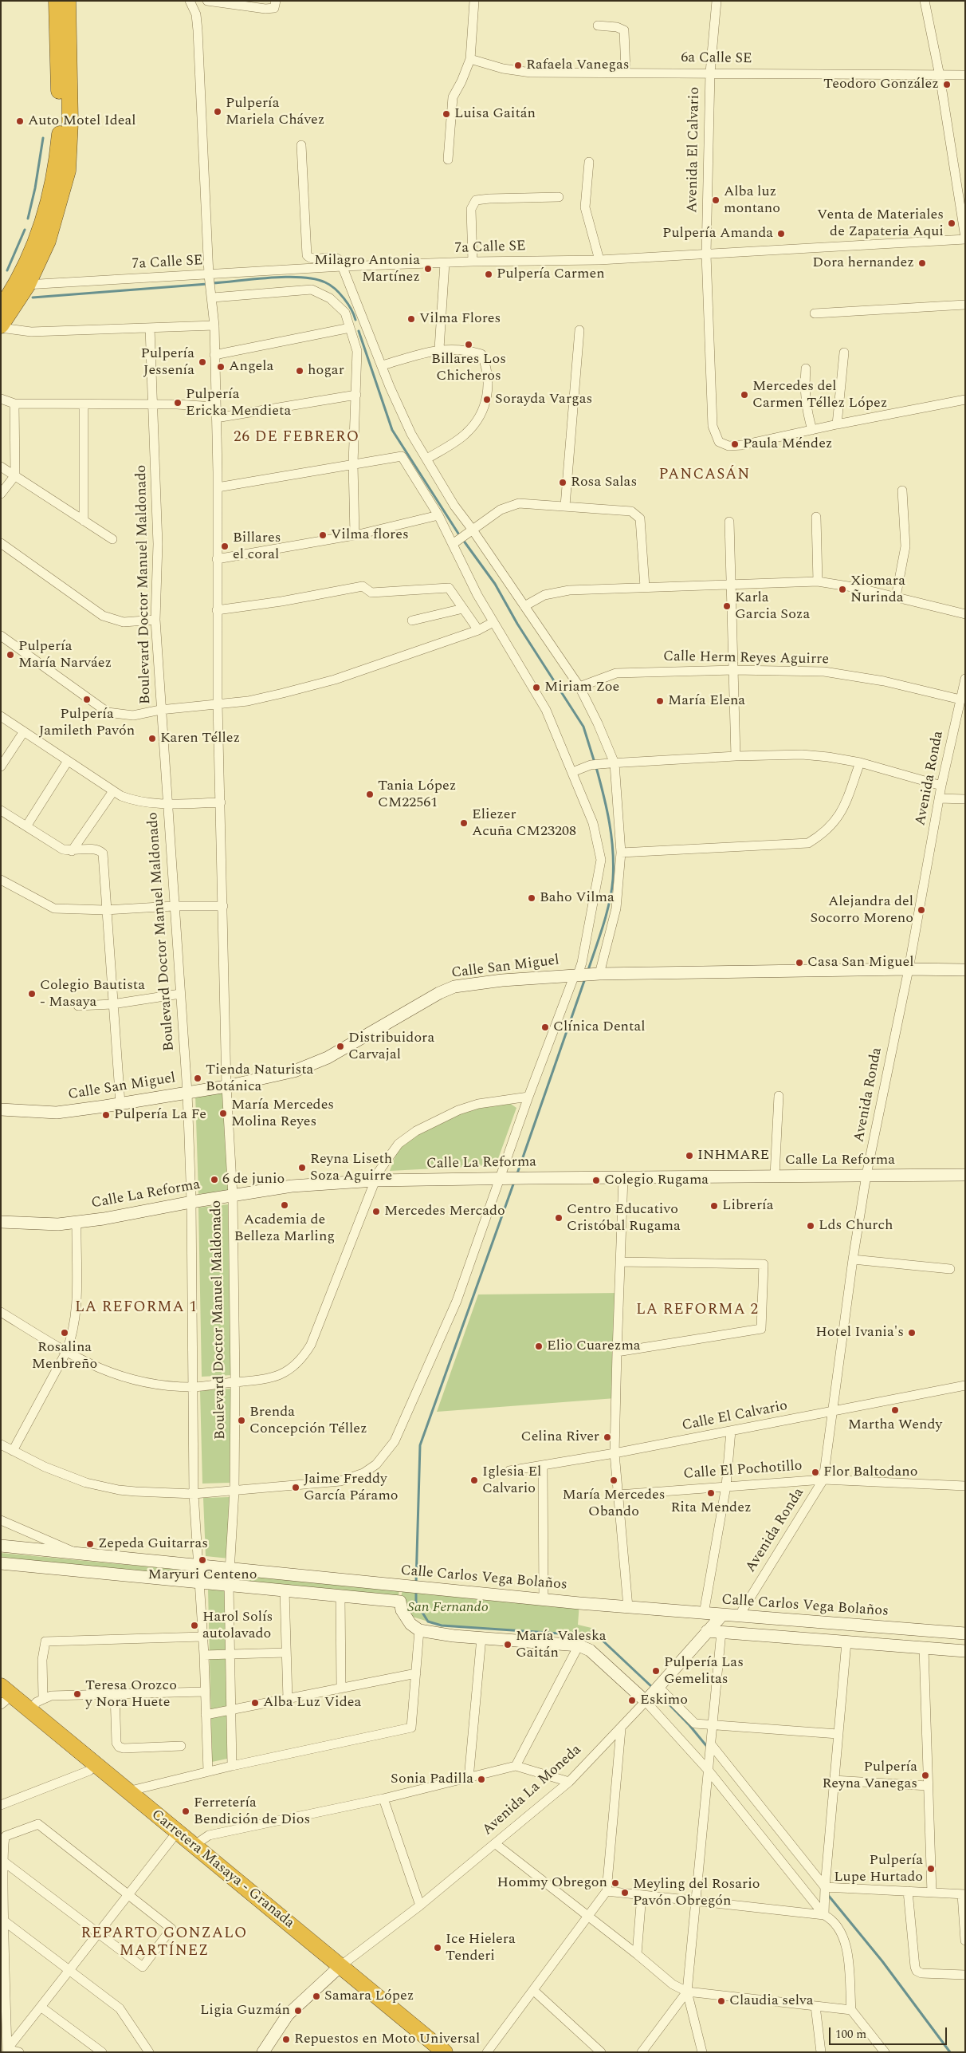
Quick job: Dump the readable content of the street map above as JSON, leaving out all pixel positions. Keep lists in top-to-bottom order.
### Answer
{
  "streets": {
    "highway": ["Carretera Masaya - Granada"],
    "street": [
      "6a Calle SE",
      "Avenida El Calvario",
      "7a Calle SE",
      "Boulevard Doctor Manuel Maldonado",
      "Calle Herm Reyes Aguirre",
      "Avenida Ronda",
      "Calle San Miguel",
      "Calle La Reforma",
      "Calle El Calvario",
      "Calle El Pochotillo",
      "Calle Carlos Vega Bolaños",
      "Avenida La Moneda"
    ]
  },
  "crossings": [
    ["6a Calle SE", "Avenida El Calvario"],
    ["Avenida El Calvario", "7a Calle SE"],
    ["Boulevard Doctor Manuel Maldonado", "Calle San Miguel"],
    ["Boulevard Doctor Manuel Maldonado", "Calle La Reforma"],
    ["Boulevard Doctor Manuel Maldonado", "Calle Carlos Vega Bolaños"],
    ["Calle Herm Reyes Aguirre", "Avenida Ronda"],
    ["Avenida Ronda", "Calle San Miguel"],
    ["Avenida Ronda", "Calle La Reforma"],
    ["Avenida Ronda", "Calle El Calvario"],
    ["Avenida Ronda", "Calle El Pochotillo"],
    ["Avenida Ronda", "Calle Carlos Vega Bolaños"],
    ["Calle Carlos Vega Bolaños", "Avenida La Moneda"],
    ["Avenida La Moneda", "Carretera Masaya - Granada"]
  ],
  "districts": [
    "26 DE FEBRERO",
    "PANCASÁN",
    "LA REFORMA 1",
    "LA REFORMA 2",
    "REPARTO GONZALO MARTÍNEZ"
  ],
  "parks": ["San Fernando"],
  "places": [
    "Rafaela Vanegas",
    "Teodoro González",
    "Pulpería Mariela Chávez",
    "Luisa Gaitán",
    "Auto Motel Ideal",
    "Alba luz montano",
    "Venta de Materiales de Zapateria Aqui",
    "Pulpería Amanda",
    "Dora hernandez",
    "Milagro Antonia Martínez",
    "Pulpería Carmen",
    "Vilma Flores",
    "Billares Los Chicheros",
    "Pulpería Jessenía",
    "Angela",
    "hogar",
    "Mercedes del Carmen Téllez López",
    "Sorayda Vargas",
    "Pulpería Ericka Mendieta",
    "Paula Méndez",
    "Rosa Salas",
    "Vilma flores",
    "Billares el coral",
    "Xiomara Ñurinda",
    "Karla Garcia Soza",
    "Pulpería María Narváez",
    "Miriam Zoe",
    "Pulpería Jamileth Pavón",
    "María Elena",
    "Karen Téllez",
    "Tania López CM22561",
    "Eliezer Acuña CM23208",
    "Baho Vilma",
    "Alejandra del Socorro Moreno",
    "Casa San Miguel",
    "Colegio Bautista - Masaya",
    "Clínica Dental",
    "Distribuidora Carvajal",
    "Tienda Naturista Botánica",
    "María Mercedes Molina Reyes",
    "Pulpería La Fe",
    "INHMARE",
    "Reyna Liseth Soza Aguirre",
    "6 de junio",
    "Colegio Rugama",
    "Academia de Belleza Marling",
    "Librería",
    "Mercedes Mercado",
    "Centro Educativo Cristóbal Rugama",
    "Lds Church",
    "Rosalina Menbreño",
    "Hotel Ivania's",
    "Elio Cuarezma",
    "Martha Wendy",
    "Brenda Concepción Téllez",
    "Celina River",
    "Flor Baltodano",
    "Iglesia El Calvario",
    "María Mercedes Obando",
    "Jaime Freddy García Páramo",
    "Rita Mendez",
    "Zepeda Guitarras",
    "Maryuri Centeno",
    "Harol Solís autolavado",
    "María Valeska Gaitán",
    "Pulpería Las Gemelitas",
    "Teresa Orozco y Nora Huete",
    "Eskimo",
    "Alba Luz Videa",
    "Pulpería Reyna Vanegas",
    "Sonia Padilla",
    "Ferretería Bendición de Dios",
    "Pulpería Lupe Hurtado",
    "Hommy Obregon",
    "Meyling del Rosario Pavón Obregón",
    "Ice Hielera Tenderi",
    "Samara López",
    "Claudia selva",
    "Ligia Guzmán",
    "Repuestos en Moto Universal"
  ],
  "scale_bar": "100 m"
}
